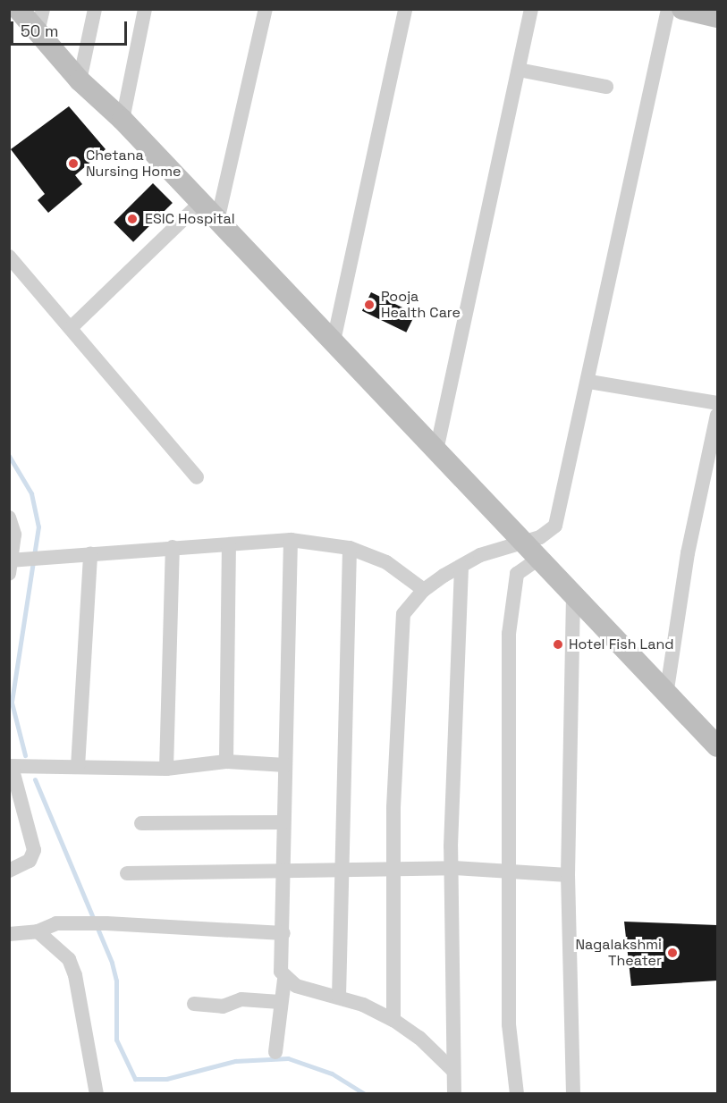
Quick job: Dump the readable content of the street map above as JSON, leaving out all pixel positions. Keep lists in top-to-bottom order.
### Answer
{
  "places": [
    "Chetana Nursing Home",
    "ESIC Hospital",
    "Pooja Health Care",
    "Hotel Fish Land",
    "Nagalakshmi Theater"
  ],
  "scale_bar": "50 m"
}
